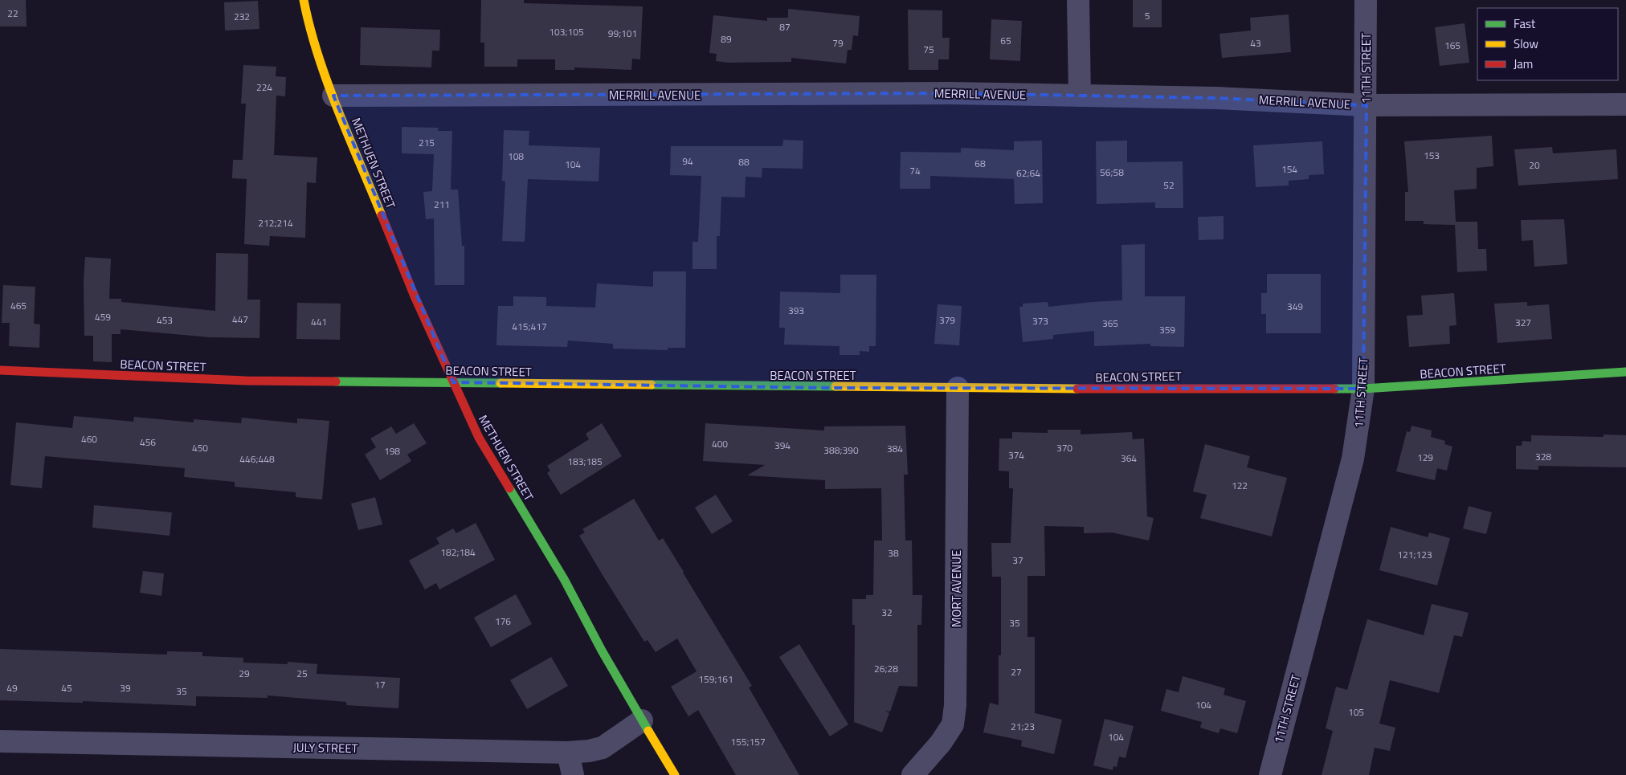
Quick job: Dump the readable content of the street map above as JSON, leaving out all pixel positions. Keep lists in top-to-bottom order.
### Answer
{
  "streets": {
    "street": [
      "11TH STREET",
      "MERRILL AVENUE",
      "METHUEN STREET",
      "BEACON STREET",
      "MORT AVENUE",
      "JULY STREET"
    ]
  },
  "crossings": [
    ["11TH STREET", "MERRILL AVENUE"],
    ["11TH STREET", "BEACON STREET"],
    ["MERRILL AVENUE", "METHUEN STREET"],
    ["METHUEN STREET", "BEACON STREET"],
    ["METHUEN STREET", "JULY STREET"],
    ["BEACON STREET", "MORT AVENUE"]
  ],
  "house_numbers": [
    "22",
    "5",
    "232",
    "87",
    "103;105",
    "99;101",
    "89",
    "65",
    "79",
    "43",
    "165",
    "75",
    "224",
    "215",
    "153",
    "108",
    "94",
    "88",
    "68",
    "104",
    "20",
    "154",
    "74",
    "56;58",
    "62;64",
    "52",
    "211",
    "212;214",
    "465",
    "349",
    "393",
    "459",
    "447",
    "453",
    "379",
    "373",
    "441",
    "327",
    "365",
    "415;417",
    "359",
    "460",
    "456",
    "400",
    "394",
    "450",
    "370",
    "384",
    "388;390",
    "198",
    "374",
    "328",
    "129",
    "364",
    "446;448",
    "183;185",
    "122",
    "182;184",
    "38",
    "121;123",
    "37",
    "32",
    "176",
    "35",
    "26;28",
    "27",
    "29",
    "25",
    "159;161",
    "17",
    "49",
    "45",
    "39",
    "35",
    "104",
    "105",
    "21;23",
    "104",
    "155;157"
  ],
  "legend": ["Fast", "Slow", "Jam"]
}
